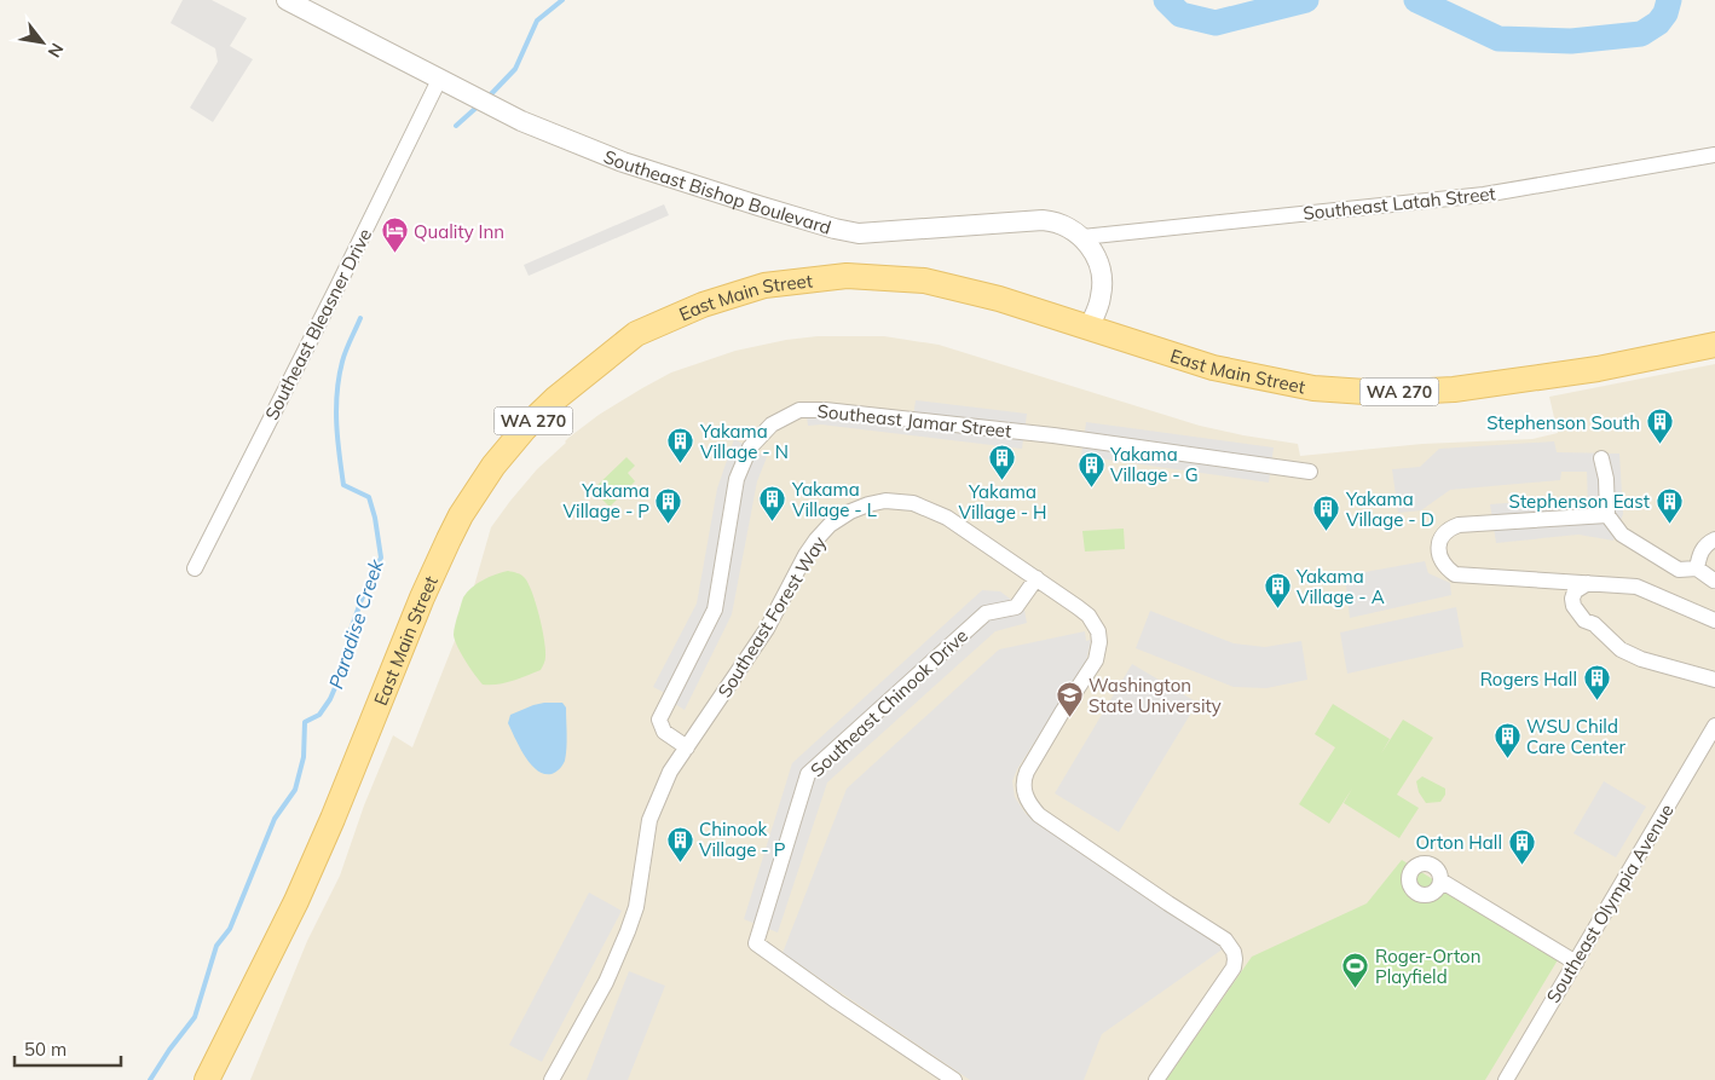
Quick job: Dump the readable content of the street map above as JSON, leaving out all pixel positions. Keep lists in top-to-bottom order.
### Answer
{
  "streets": {
    "main road": ["East Main Street", "WA 270"],
    "street": [
      "Southeast Bishop Boulevard",
      "Southeast Latah Street",
      "Southeast Bleasner Drive",
      "Southeast Jamar Street",
      "Southeast Forest Way",
      "Southeast Chinook Drive",
      "Southeast Olympia Avenue"
    ]
  },
  "crossings": [
    ["Southeast Bishop Boulevard", "Southeast Latah Street"],
    ["Southeast Bishop Boulevard", "East Main Street"],
    ["Southeast Bishop Boulevard", "Southeast Bleasner Drive"],
    ["Southeast Jamar Street", "Southeast Forest Way"],
    ["Southeast Forest Way", "Southeast Chinook Drive"]
  ],
  "water": ["Paradise Creek"],
  "places": {
    "hotel": ["Quality Inn"],
    "building": [
      "Stephenson South",
      "Yakama Village - N",
      "Yakama Village - H",
      "Yakama Village - G",
      "Yakama Village - L",
      "Yakama Village - P",
      "Stephenson East",
      "Yakama Village - D",
      "Yakama Village - A",
      "Rogers Hall",
      "WSU Child Care Center",
      "Chinook Village - P",
      "Orton Hall"
    ],
    "school or university": ["Washington State University"],
    "sports": ["Roger-Orton Playfield"]
  },
  "scale_bar": "50 m",
  "north": "bottom right"
}
